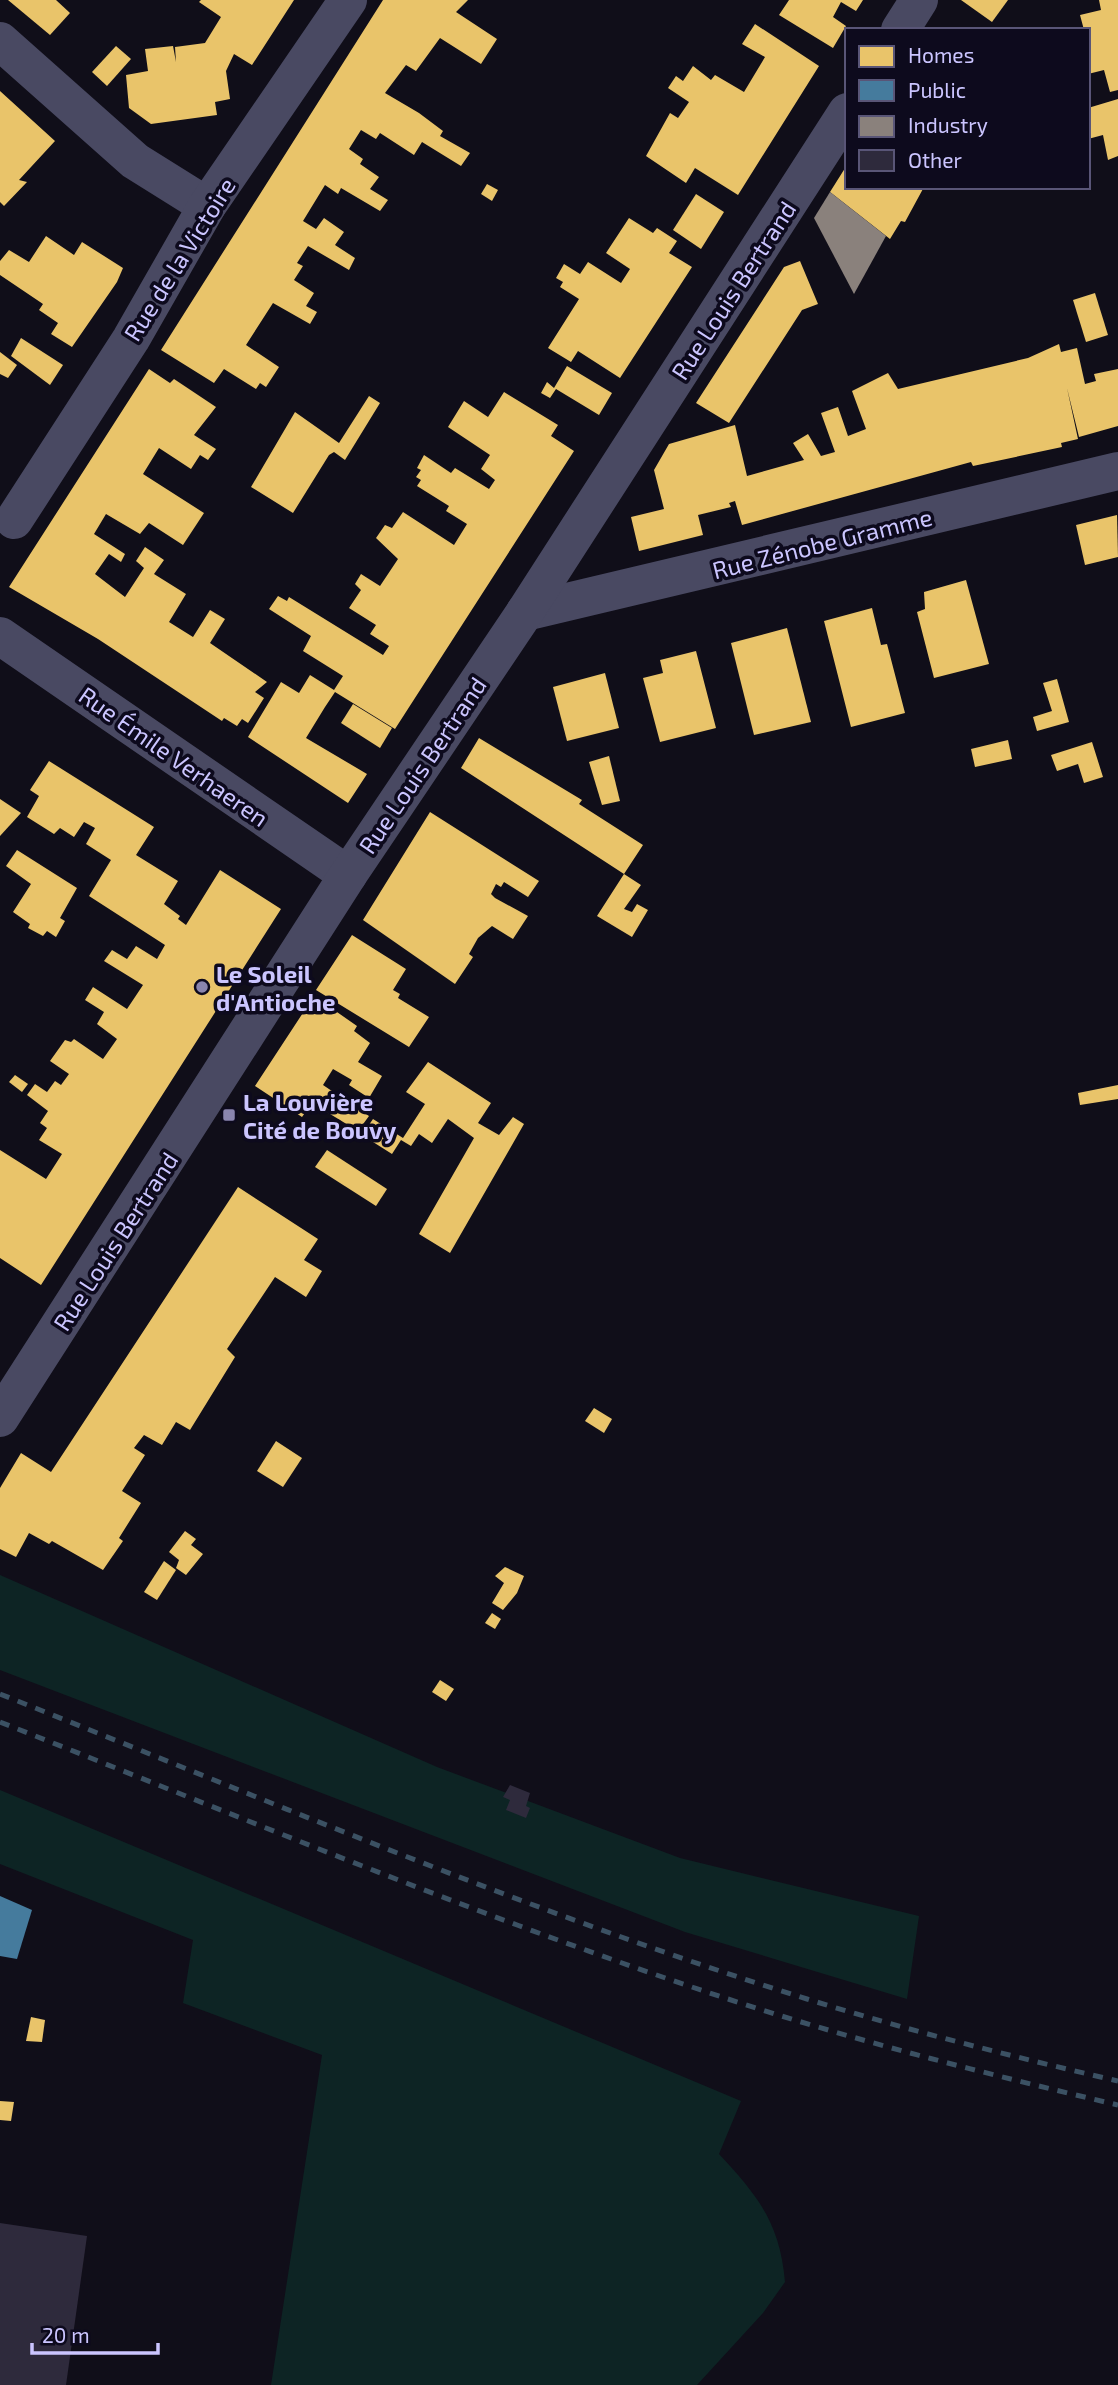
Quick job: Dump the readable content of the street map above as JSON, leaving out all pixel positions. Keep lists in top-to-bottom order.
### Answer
{
  "streets": {
    "street": [
      "Rue de la Victoire",
      "Rue Louis Bertrand",
      "Rue Zénobe Gramme",
      "Rue Émile Verhaeren"
    ]
  },
  "crossings": [
    ["Rue Louis Bertrand", "Rue Zénobe Gramme"],
    ["Rue Louis Bertrand", "Rue Émile Verhaeren"]
  ],
  "places": {
    "other": ["Le Soleil d'Antioche"],
    "transit": ["La Louvière Cité de Bouvy"]
  },
  "legend": [
    "Homes",
    "Public",
    "Industry",
    "Other"
  ],
  "scale_bar": "20 m"
}
